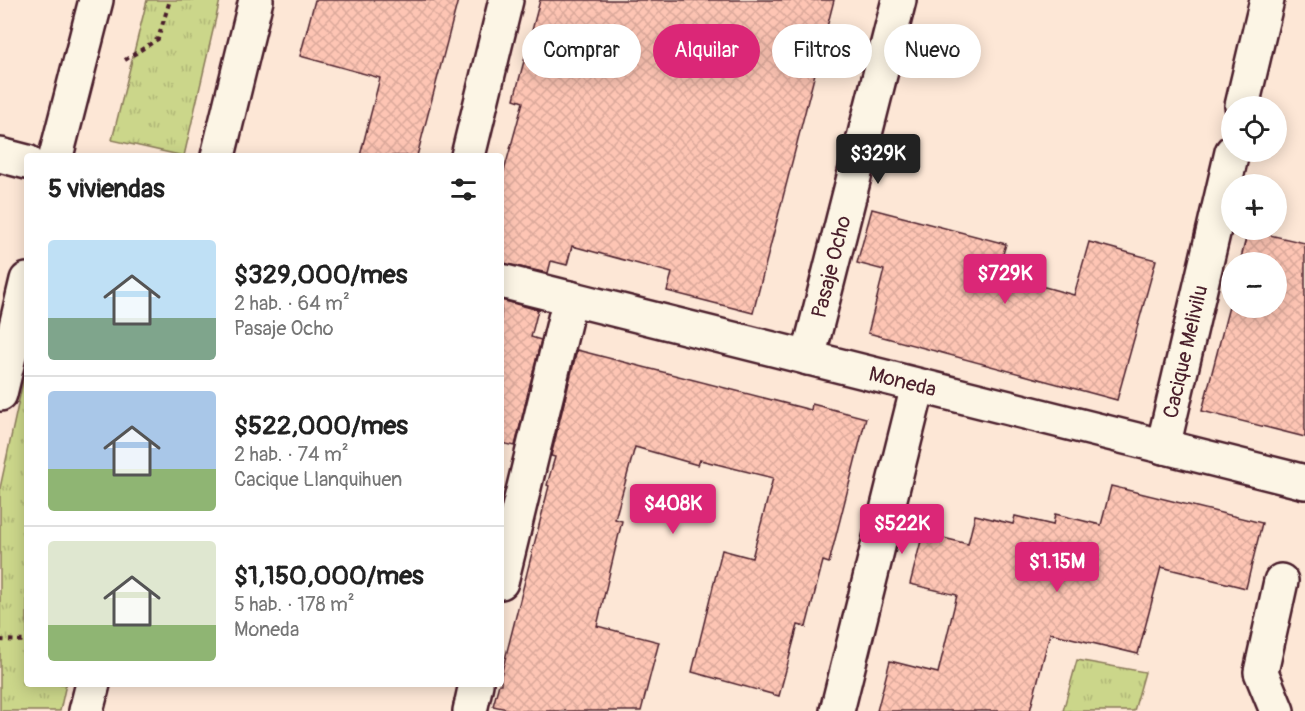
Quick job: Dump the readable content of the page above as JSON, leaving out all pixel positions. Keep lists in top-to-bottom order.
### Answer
{
  "streets": {
    "street": ["Pasaje Ocho", "Cacique Melivilu", "Moneda"]
  },
  "crossings": [
    ["Pasaje Ocho", "Moneda"],
    ["Cacique Melivilu", "Moneda"]
  ],
  "page": {
    "chip": [
      "Comprar",
      "Alquilar",
      "Filtros",
      "Nuevo"
    ],
    "map_buttons": ["+", "−"],
    "price": [
      "$329K",
      "$729K",
      "$408K",
      "$522K",
      "$1.15M"
    ],
    "heading": "5 viviendas",
    "list": [
      {
        "name": "$329,000/mes",
        "note": "2 hab. · 64 m² · Pasaje Ocho"
      },
      {
        "name": "$522,000/mes",
        "note": "2 hab. · 74 m² · Cacique Llanquihuen"
      },
      {
        "name": "$1,150,000/mes",
        "note": "5 hab. · 178 m² · Moneda"
      }
    ]
  }
}
